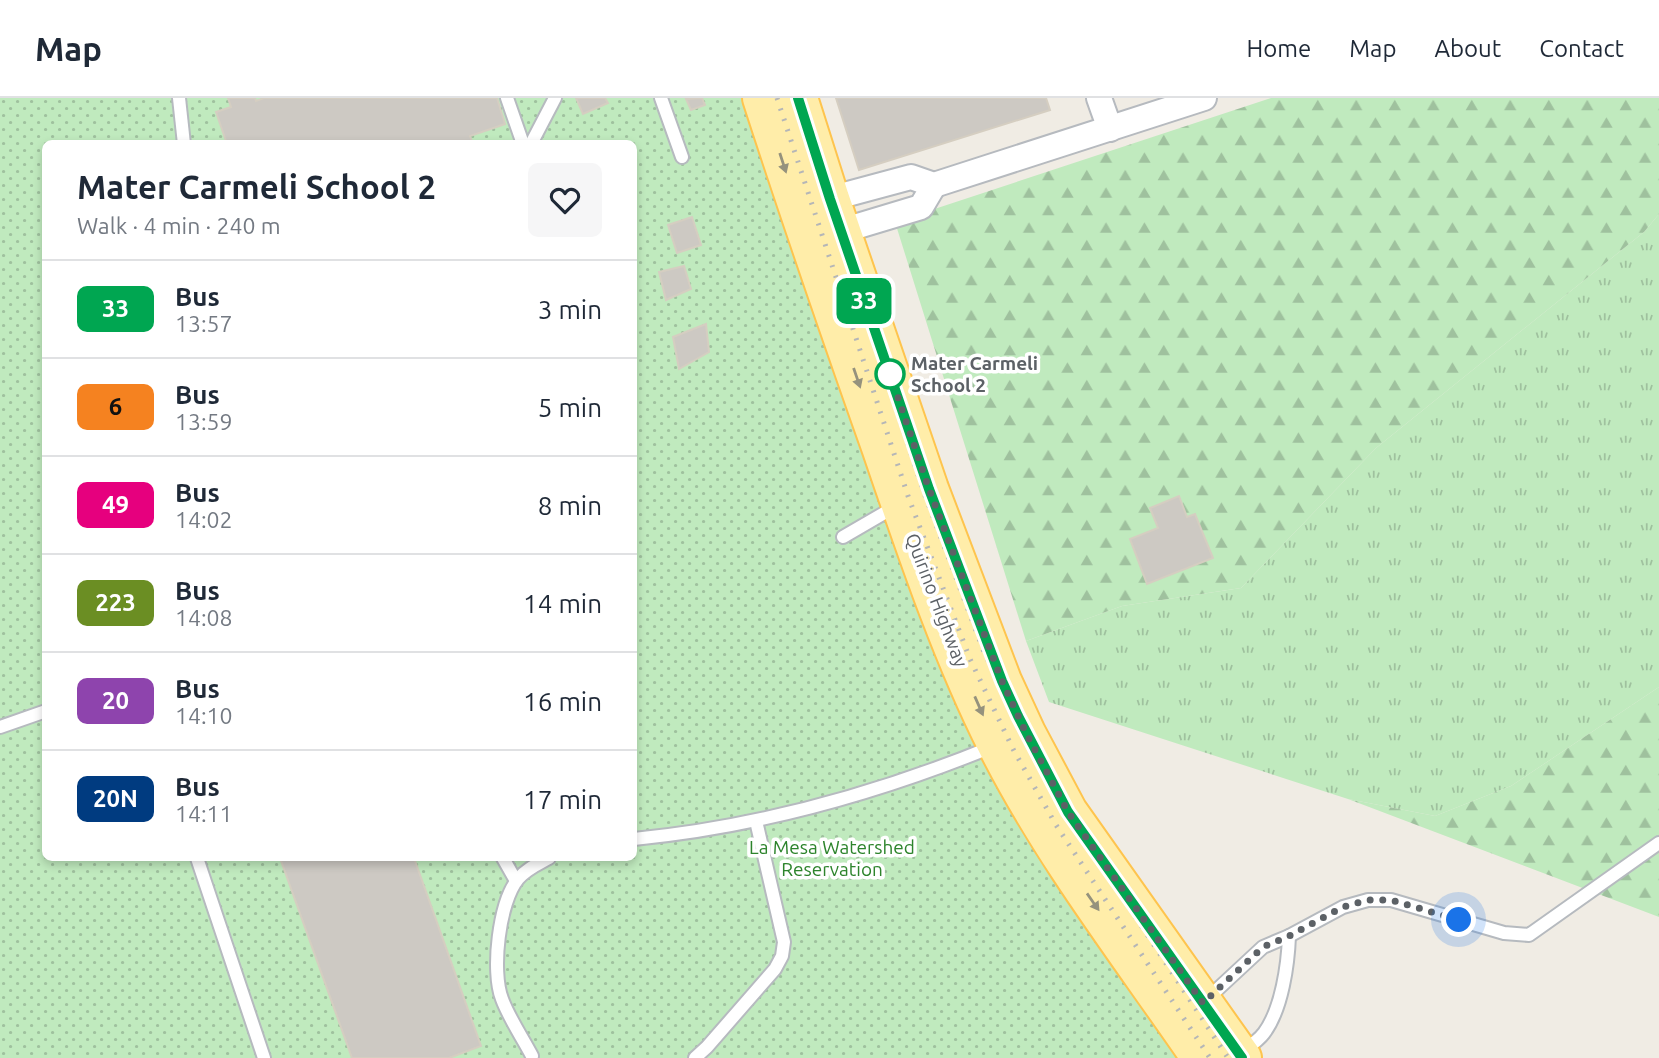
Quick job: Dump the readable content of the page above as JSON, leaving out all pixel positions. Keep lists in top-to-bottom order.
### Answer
{
  "streets": {
    "main road": ["Quirino Highway"]
  },
  "parks": ["La Mesa Watershed Reservation"],
  "places": ["Mater Carmeli School 2"],
  "lines": ["bus line 33"],
  "page": {
    "header": "Map",
    "nav": [
      "Home",
      "Map",
      "About",
      "Contact"
    ],
    "on_map": "33",
    "heading": ["Mater Carmeli School 2", "Walk · 4 min · 240 m"],
    "list": [
      {
        "mark": "33",
        "name": "Bus",
        "note": "13:57",
        "value": "3 min"
      },
      {
        "mark": "6",
        "name": "Bus",
        "note": "13:59",
        "value": "5 min"
      },
      {
        "mark": "49",
        "name": "Bus",
        "note": "14:02",
        "value": "8 min"
      },
      {
        "mark": "223",
        "name": "Bus",
        "note": "14:08",
        "value": "14 min"
      },
      {
        "mark": "20",
        "name": "Bus",
        "note": "14:10",
        "value": "16 min"
      },
      {
        "mark": "20N",
        "name": "Bus",
        "note": "14:11",
        "value": "17 min"
      }
    ]
  }
}
